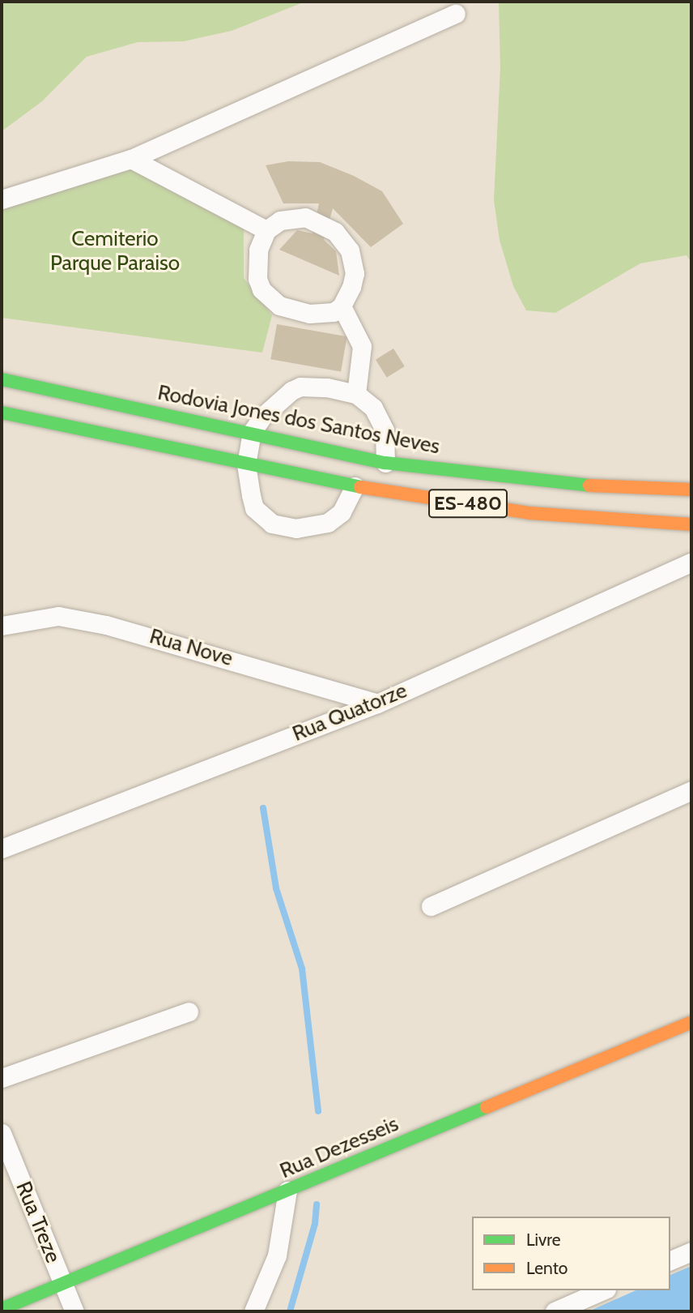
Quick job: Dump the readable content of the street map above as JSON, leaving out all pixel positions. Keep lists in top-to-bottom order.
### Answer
{
  "streets": {
    "main road": ["Rodovia Jones dos Santos Neves", "ES-480", "Rua Dezesseis"],
    "street": ["Rua Nove", "Rua Quatorze", "Rua Treze"]
  },
  "crossings": [
    ["Rua Nove", "Rua Quatorze"],
    ["Rua Dezesseis", "Rua Treze"]
  ],
  "parks": ["Cemiterio Parque Paraiso"],
  "legend": ["Livre", "Lento"]
}
